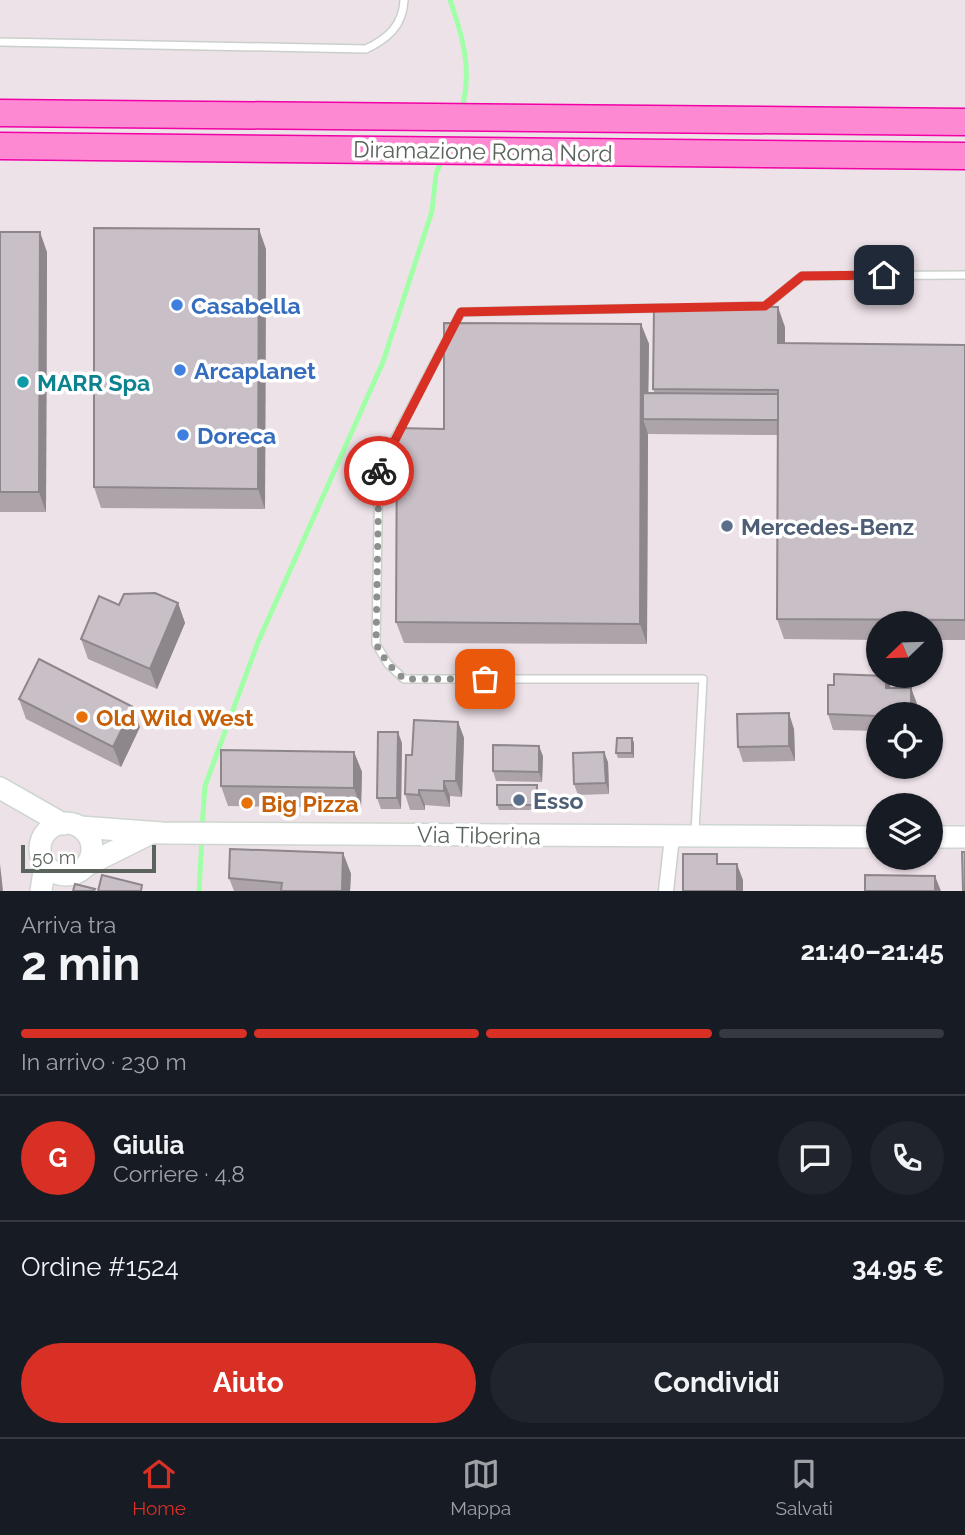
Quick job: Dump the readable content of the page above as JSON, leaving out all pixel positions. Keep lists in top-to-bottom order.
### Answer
{
  "streets": {
    "highway": ["Diramazione Roma Nord"],
    "main road": ["Via Tiberina"]
  },
  "places": [
    "Casabella",
    "Arcaplanet",
    "MARR Spa",
    "Doreca",
    "Mercedes-Benz",
    "Old Wild West",
    "Esso",
    "Big Pizza"
  ],
  "scale_bar": "50 m",
  "north": "bottom left",
  "page": {
    "scale": "50 m",
    "heading": ["2 min", "Arriva tra", "21:40–21:45"],
    "panel": [
      "Giulia",
      "Corriere · 4.8",
      "Ordine #1524",
      "34.95 €"
    ],
    "bar": "In arrivo · 230 m",
    "round": "G",
    "buttons": ["Aiuto", "Condividi"],
    "tabs": ["Home", "Mappa", "Salvati"]
  }
}
